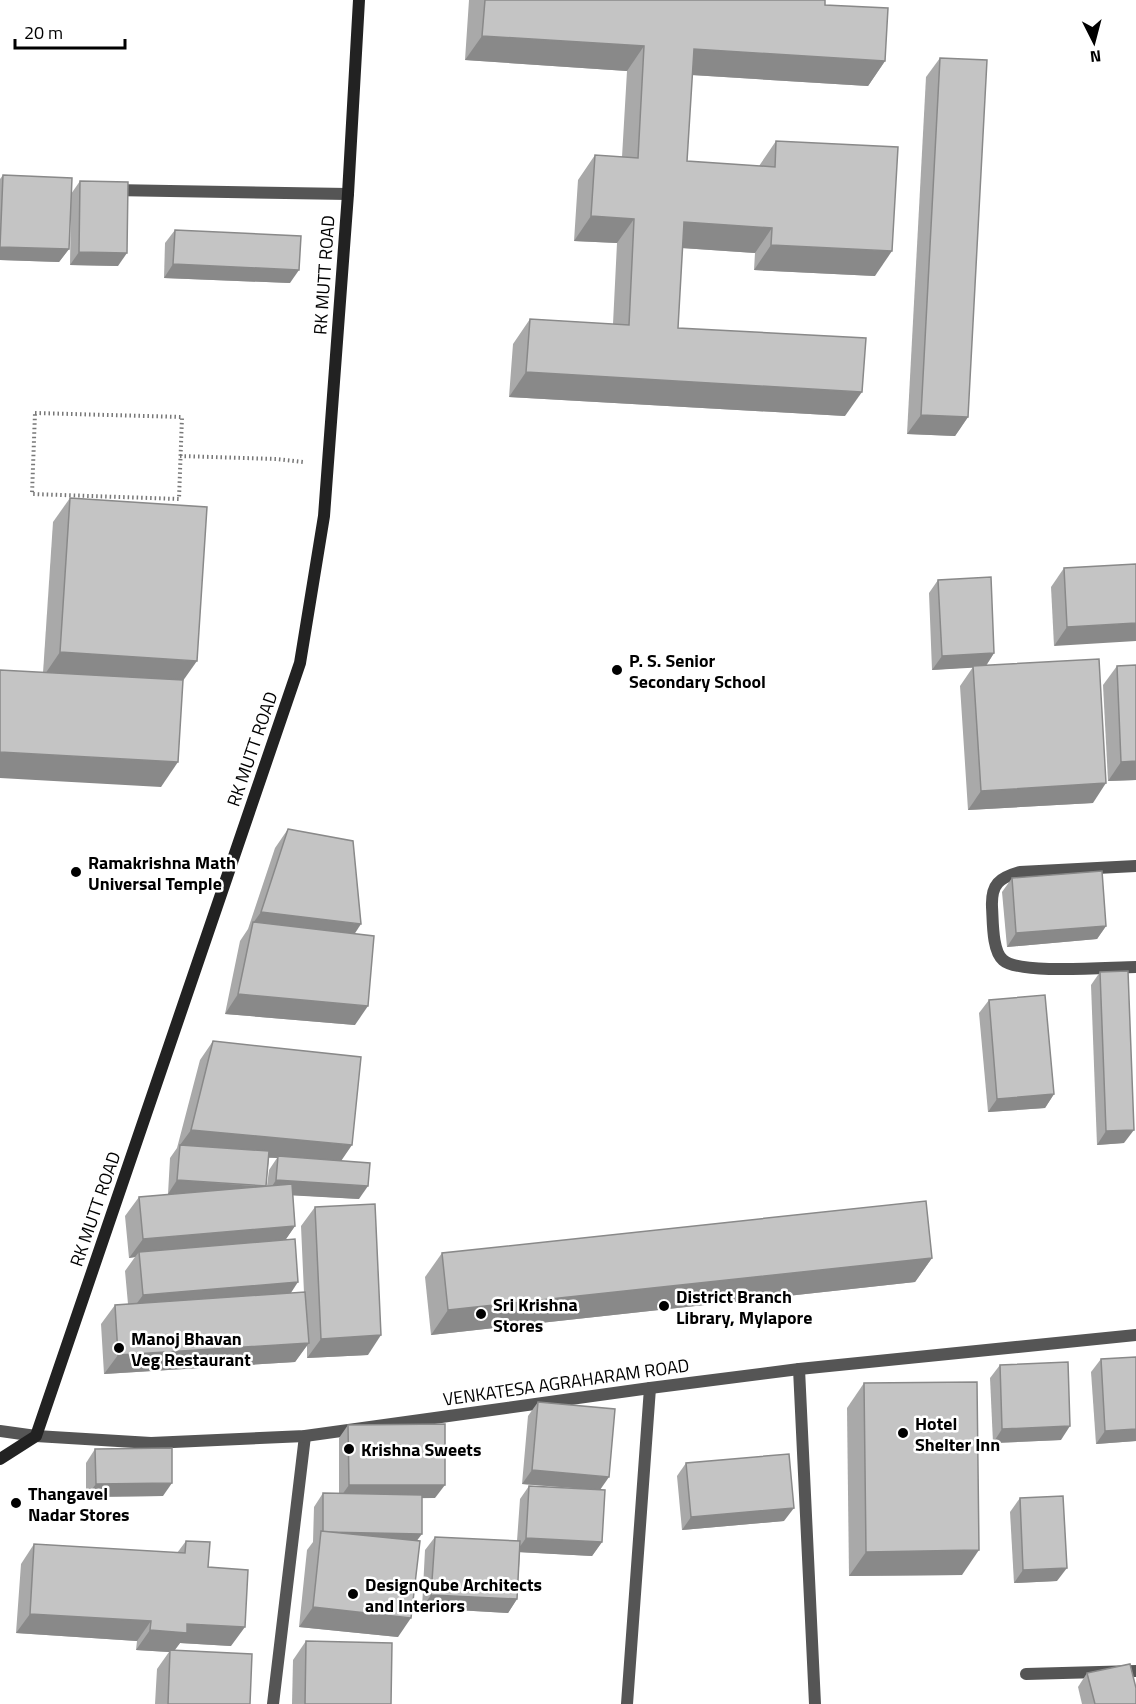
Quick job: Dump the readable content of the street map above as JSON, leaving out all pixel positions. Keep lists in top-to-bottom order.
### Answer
{
  "streets": {
    "main road": ["RK MUTT ROAD"],
    "street": ["VENKATESA AGRAHARAM ROAD"]
  },
  "crossings": [
    ["RK MUTT ROAD", "VENKATESA AGRAHARAM ROAD"]
  ],
  "places": [
    "P. S. Senior Secondary School",
    "Ramakrishna Math Universal Temple",
    "District Branch Library, Mylapore",
    "Sri Krishna Stores",
    "Manoj Bhavan Veg Restaurant",
    "Hotel Shelter Inn",
    "Krishna Sweets",
    "Thangavel Nadar Stores",
    "DesignQube Architects and Interiors"
  ],
  "scale_bar": "20 m",
  "north": "bottom"
}
